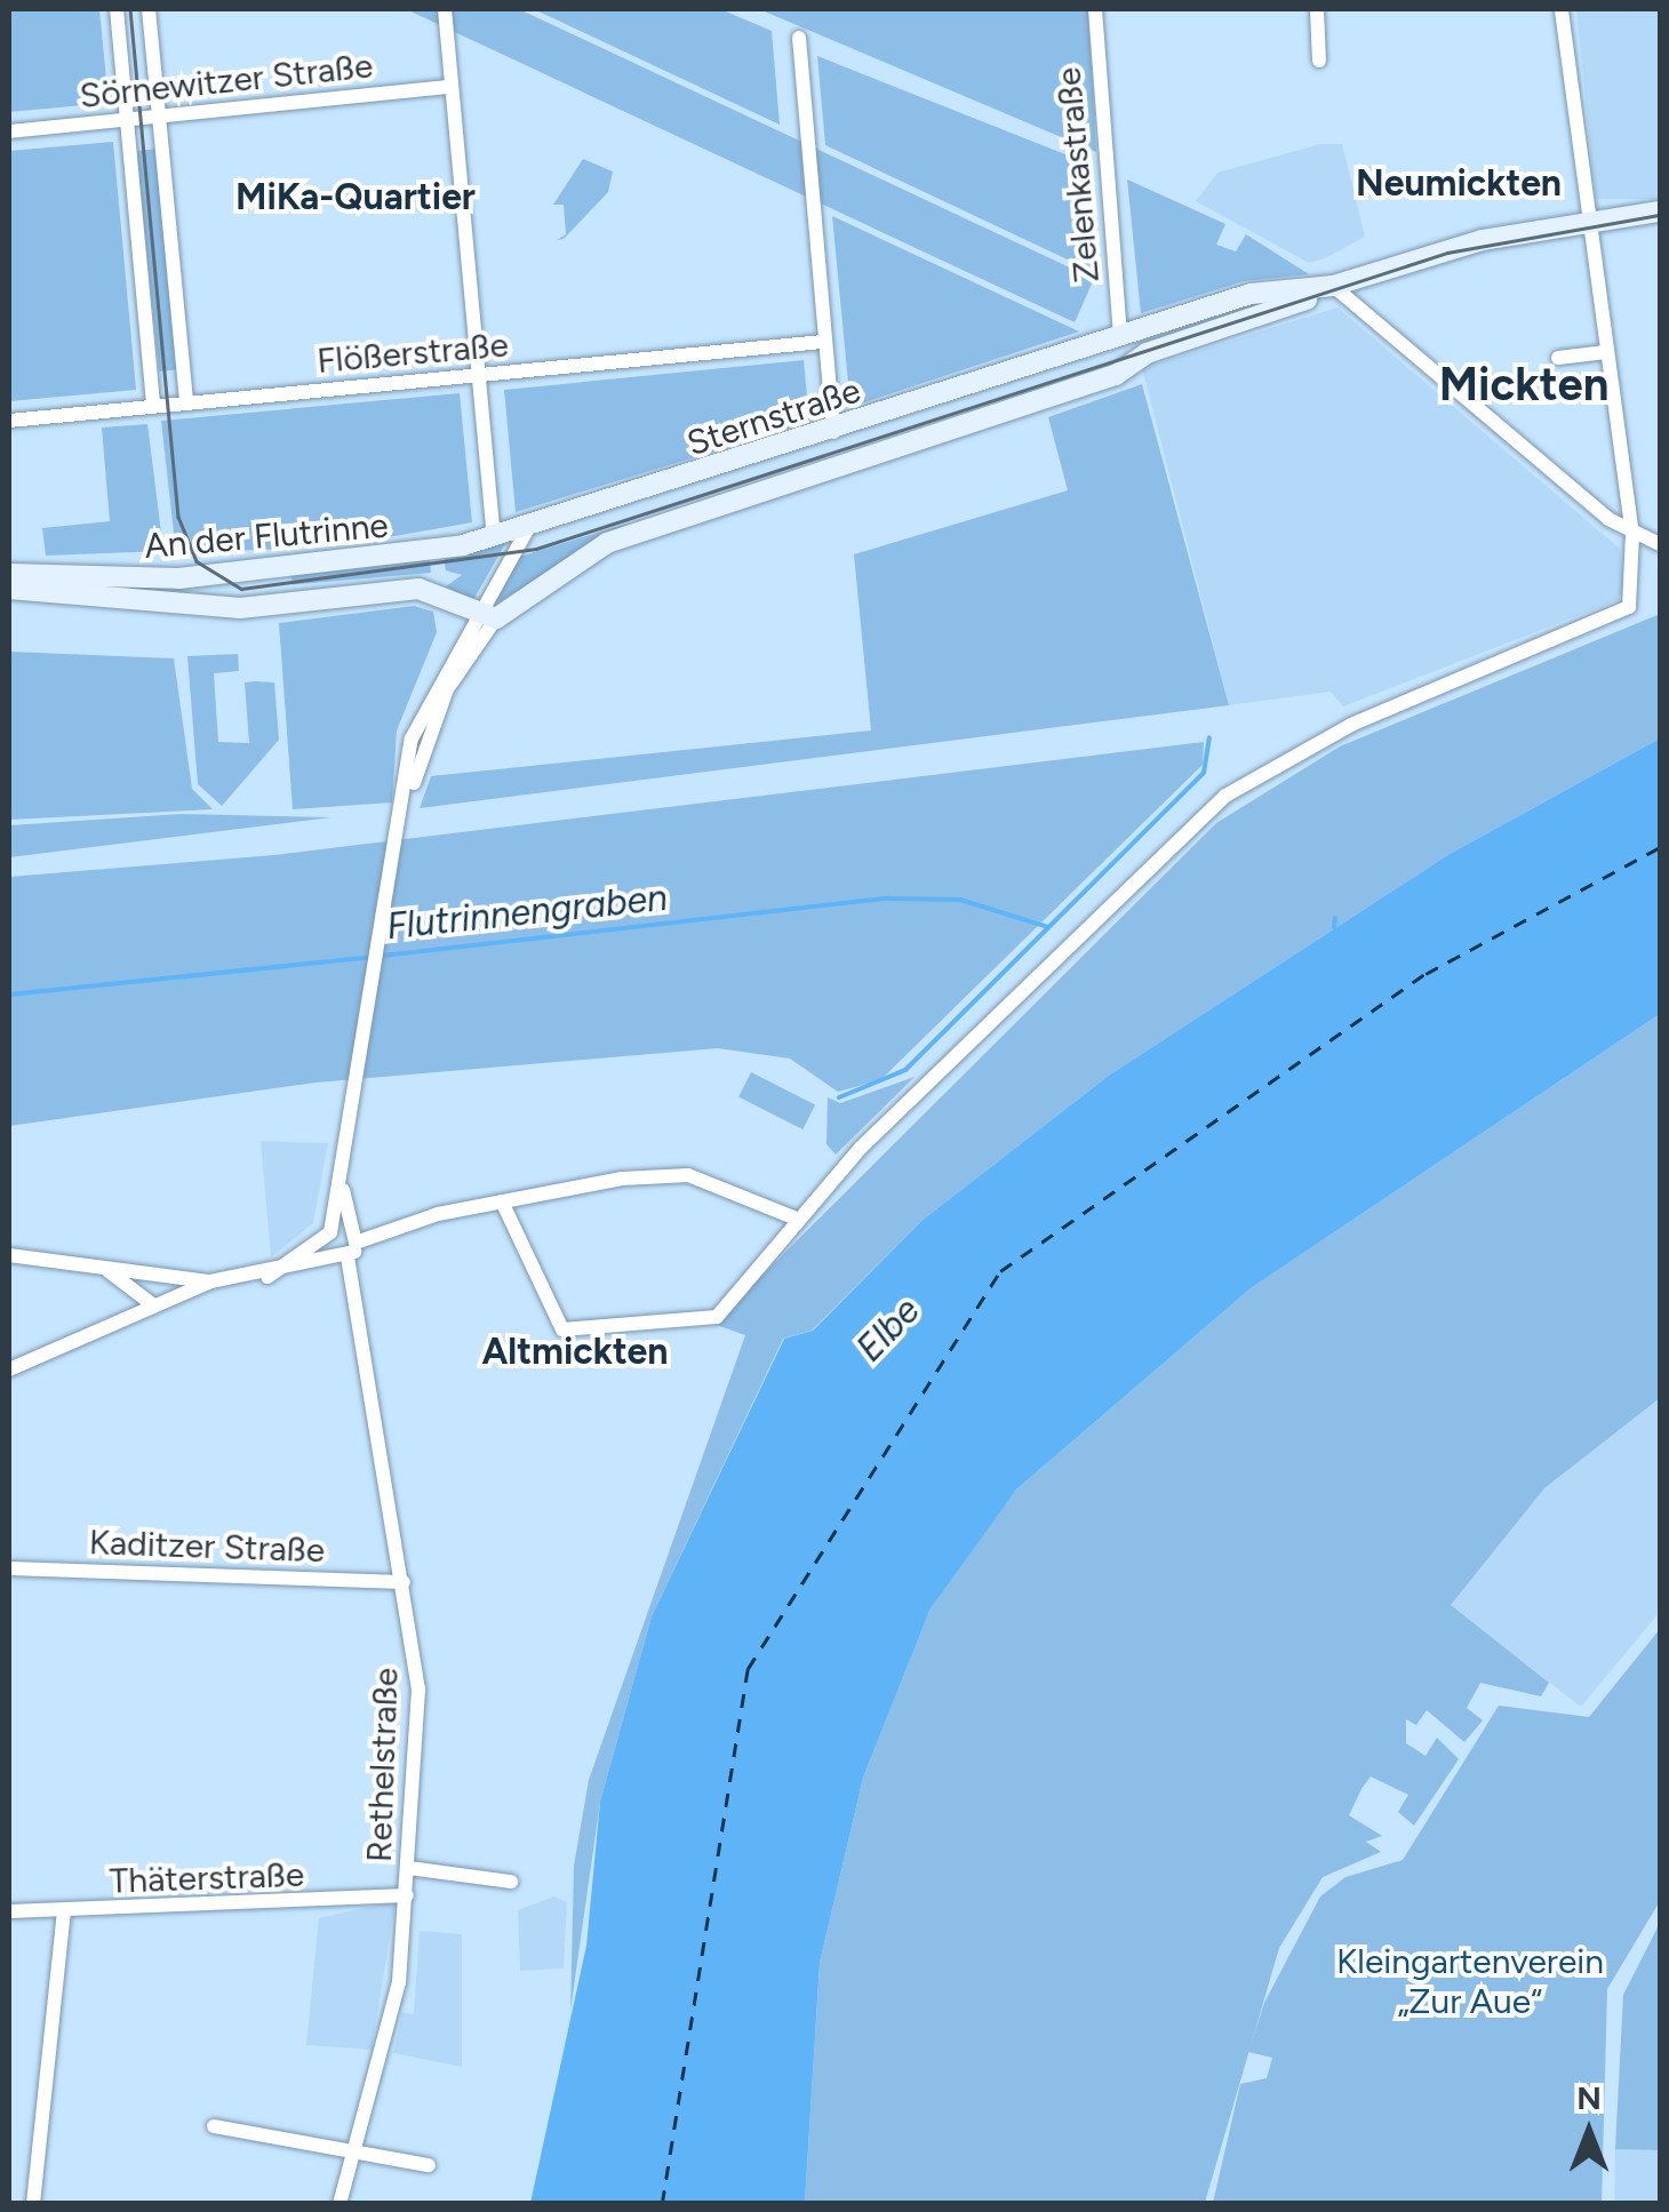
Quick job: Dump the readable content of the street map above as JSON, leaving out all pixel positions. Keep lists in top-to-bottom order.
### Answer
{
  "streets": {
    "street": [
      "Sörnewitzer Straße",
      "Zelenkastraße",
      "Flößerstraße",
      "Sternstraße",
      "An der Flutrinne",
      "Kaditzer Straße",
      "Rethelstraße",
      "Thäterstraße"
    ]
  },
  "crossings": [
    ["Zelenkastraße", "Sternstraße"],
    ["Sternstraße", "An der Flutrinne"],
    ["Sternstraße", "Rethelstraße"],
    ["Kaditzer Straße", "Rethelstraße"],
    ["Rethelstraße", "Thäterstraße"]
  ],
  "districts": [
    "Neumickten",
    "MiKa-Quartier",
    "Mickten",
    "Altmickten"
  ],
  "water": ["Flutrinnengraben", "Elbe"],
  "parks": ["Kleingartenverein „Zur Aue“"],
  "north": "top"
}
